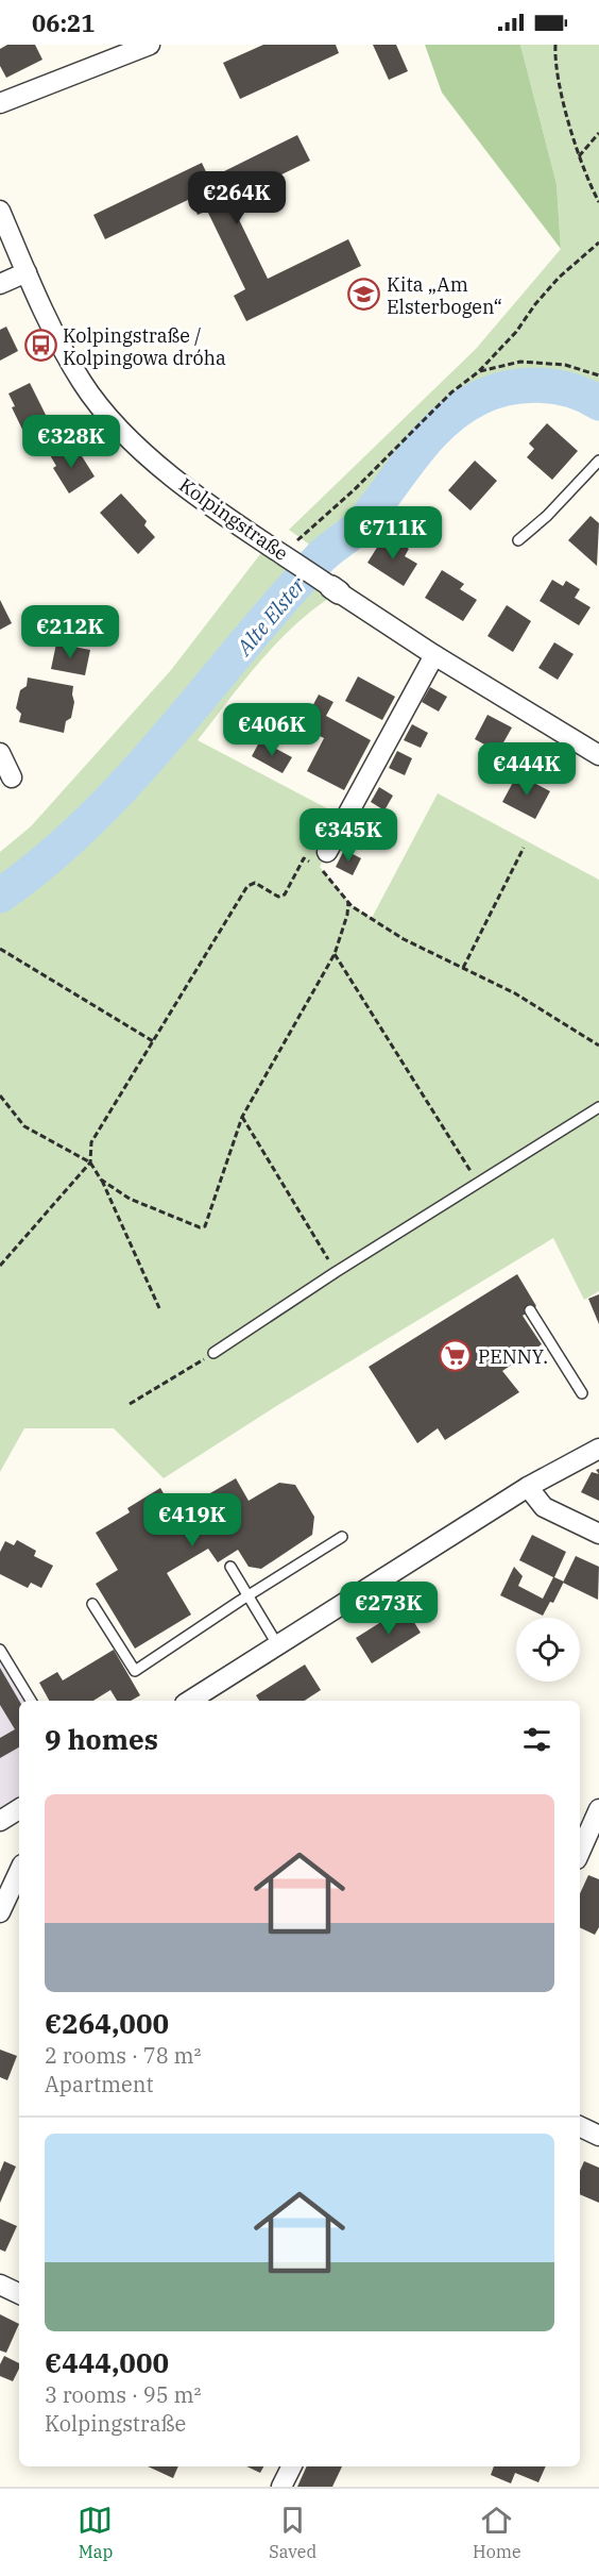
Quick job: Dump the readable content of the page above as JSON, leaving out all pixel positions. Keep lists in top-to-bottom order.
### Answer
{
  "streets": {
    "street": ["Kolpingstraße"]
  },
  "water": ["Alte Elster"],
  "places": {
    "school or university": ["Kita „Am Elsterbogen“"],
    "bus stop": ["Kolpingstraße / Kolpingowa dróha"],
    "supermarket": ["PENNY."]
  },
  "page": {
    "status": "06:21",
    "price": [
      "€264K",
      "€328K",
      "€711K",
      "€212K",
      "€406K",
      "€444K",
      "€345K",
      "€419K",
      "€273K"
    ],
    "heading": "9 homes",
    "list": [
      {
        "name": "€264,000",
        "note": "2 rooms · 78 m² · Apartment"
      },
      {
        "name": "€444,000",
        "note": "3 rooms · 95 m² · Kolpingstraße"
      }
    ],
    "tabs": ["Map", "Saved", "Home"]
  }
}
